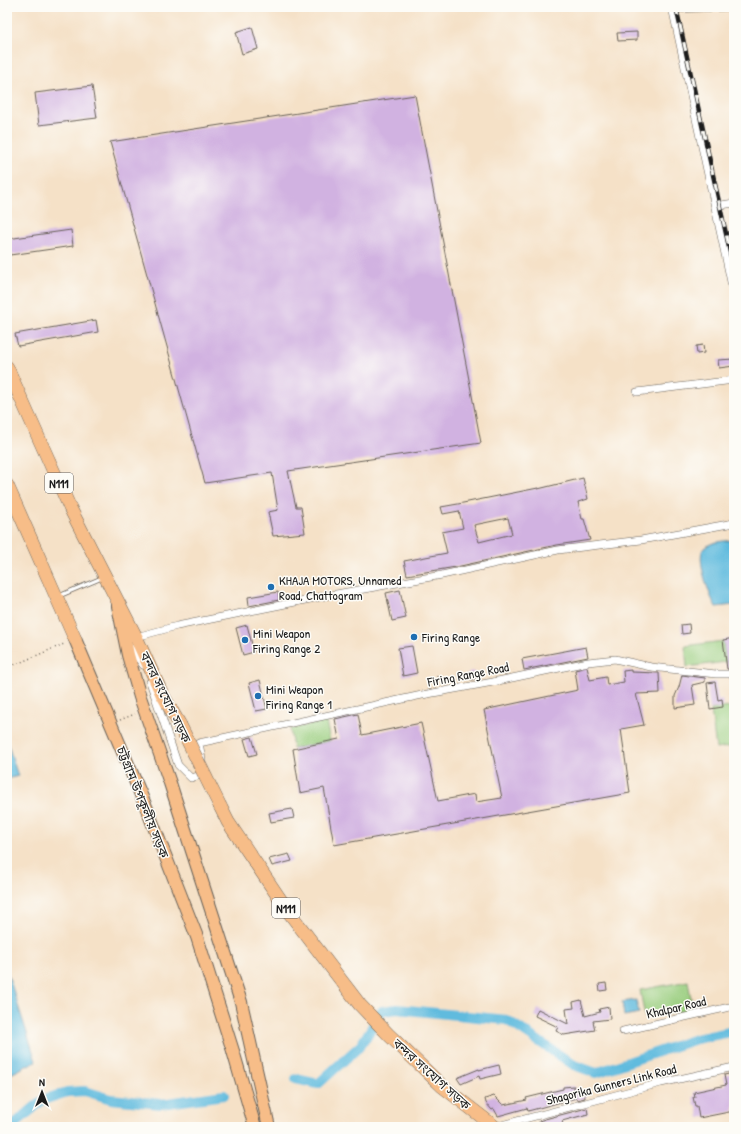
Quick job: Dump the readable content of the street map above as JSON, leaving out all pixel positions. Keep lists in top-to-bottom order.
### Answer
{
  "streets": {
    "highway": ["N111", "বন্দর সংযোগ সড়ক", "চট্টগ্রাম উপকূলীয় সড়ক"],
    "street": ["Firing Range Road", "Khalpar Road", "Shagorika Gunners Link Road"]
  },
  "crossings": [
    ["বন্দর সংযোগ সড়ক", "Shagorika Gunners Link Road"]
  ],
  "places": [
    "KHAJA MOTORS, Unnamed Road, Chattogram",
    "Firing Range",
    "Mini Weapon Firing Range 2",
    "Mini Weapon Firing Range 1"
  ],
  "north": "top"
}
